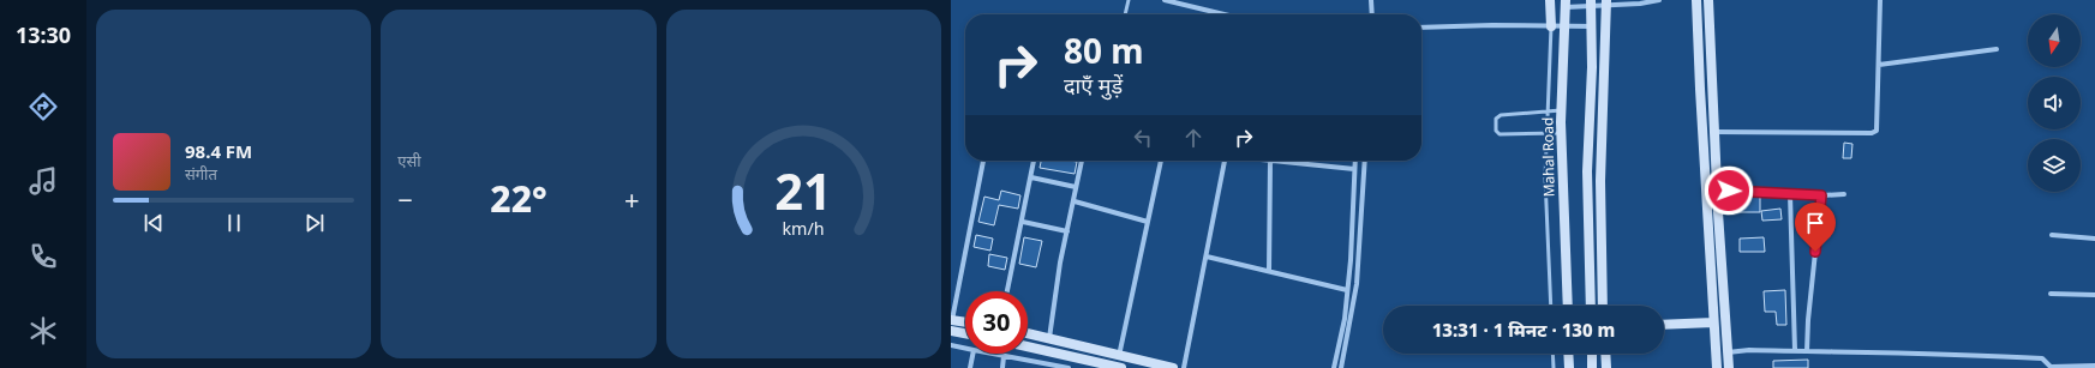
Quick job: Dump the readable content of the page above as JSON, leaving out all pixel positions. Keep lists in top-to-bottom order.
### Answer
{
  "streets": {
    "main road": ["Mahal Road"]
  },
  "north": "bottom",
  "page": {
    "tabs": "13:30",
    "tile": "एसी",
    "turn": ["80 m", "दाएँ मुड़ें"],
    "song": ["98.4 FM", "संगीत"],
    "heat": ["−", "22°", "+"],
    "limit": "30",
    "trip": "13:31 · 1 मिनट · 130 m",
    "gauge": ["21", "km/h"]
  }
}
